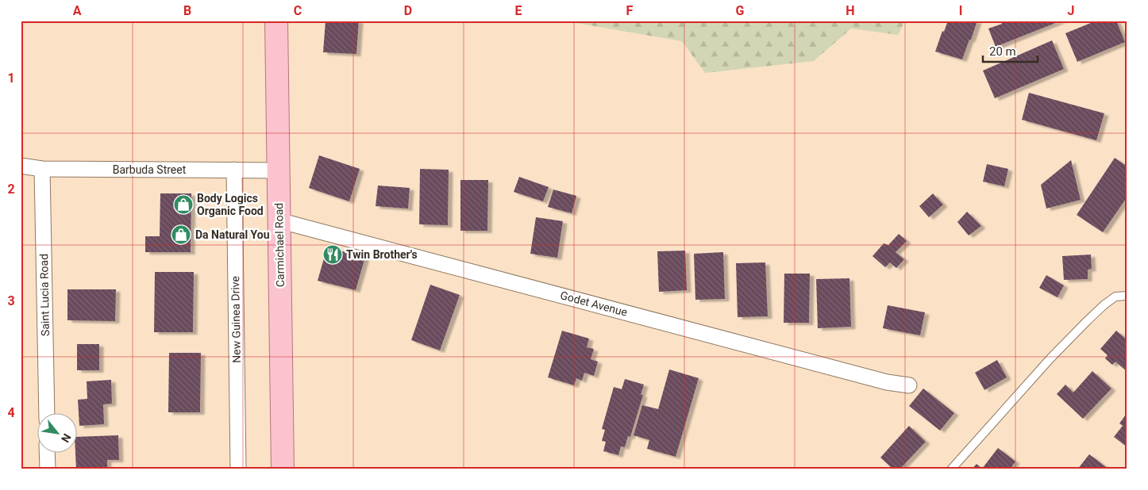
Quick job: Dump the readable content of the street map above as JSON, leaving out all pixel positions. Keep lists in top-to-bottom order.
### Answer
{
  "streets": {
    "main road": ["Carmichael Road"],
    "street": [
      "Barbuda Street",
      "Saint Lucia Road",
      "Godet Avenue",
      "New Guinea Drive"
    ]
  },
  "crossings": [
    ["Barbuda Street", "Carmichael Road"],
    ["Barbuda Street", "Saint Lucia Road"],
    ["Barbuda Street", "New Guinea Drive"],
    ["Carmichael Road", "Godet Avenue"]
  ],
  "places": {
    "shop": ["Body Logics Organic Food", "Da Natural You"],
    "restaurant": ["Twin Brother's"]
  },
  "scale_bar": "20 m",
  "north": "bottom right",
  "grid": {
    "columns": [
      "A",
      "B",
      "C",
      "D",
      "E",
      "F",
      "G",
      "H",
      "I",
      "J"
    ],
    "rows": [
      "1",
      "2",
      "3",
      "4"
    ]
  }
}
